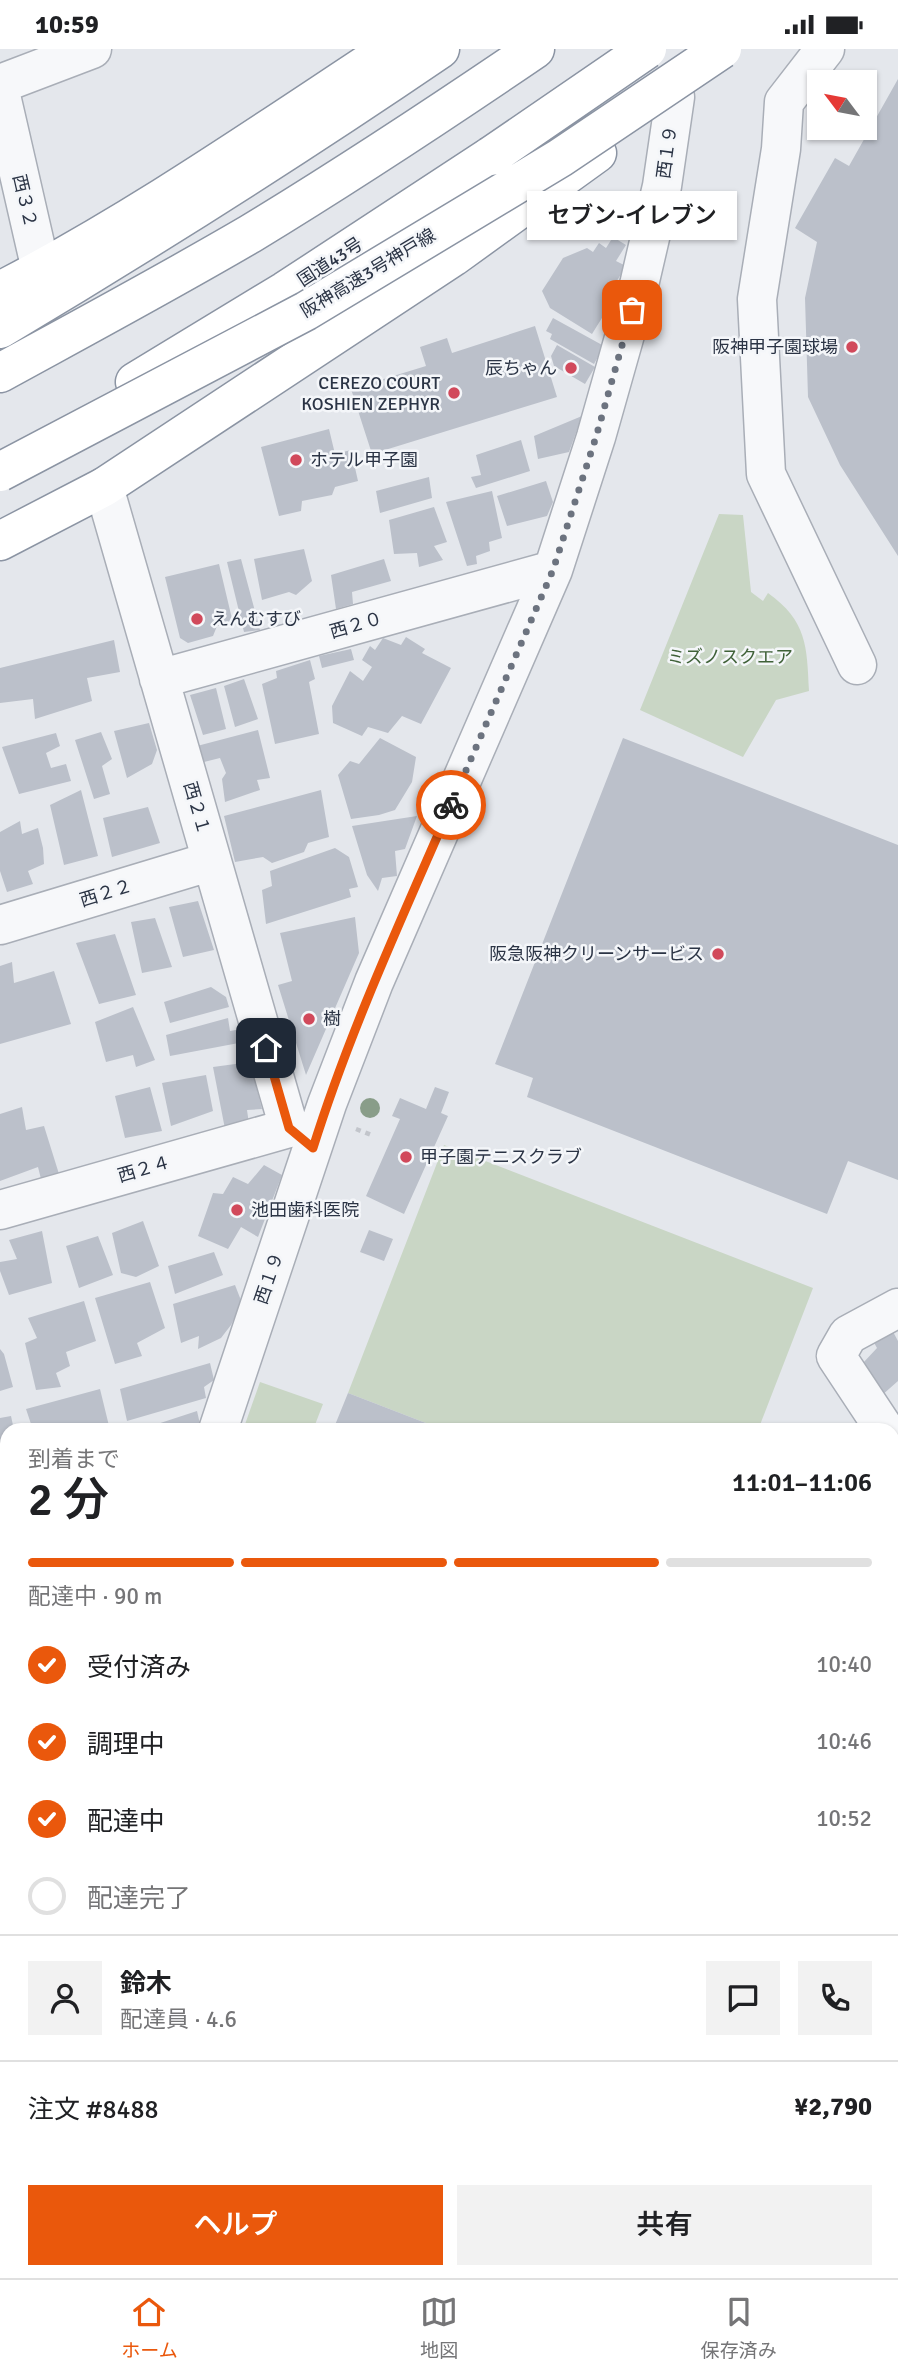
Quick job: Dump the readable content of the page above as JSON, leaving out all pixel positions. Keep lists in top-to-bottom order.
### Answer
{
  "streets": {
    "highway": ["国道43号", "阪神高速3号神戸線"],
    "street": [
      "西１９",
      "西３２",
      "西２０",
      "西２１",
      "西２２",
      "西２４"
    ]
  },
  "crossings": [
    ["西１９", "西２０"],
    ["西１９", "西２１"],
    ["西１９", "西２４"],
    ["西２０", "西２１"],
    ["西２１", "西２２"],
    ["西２１", "西２４"]
  ],
  "parks": ["ミズノスクエア"],
  "places": [
    "セブン-イレブン",
    "阪神甲子園球場",
    "辰ちゃん",
    "CEREZO COURT KOSHIEN ZEPHYR",
    "ホテル甲子園",
    "えんむすび",
    "阪急阪神クリーンサービス",
    "樹",
    "甲子園テニスクラブ",
    "池田歯科医院"
  ],
  "north": "top left",
  "page": {
    "status": "10:59",
    "bubble": "セブン-イレブン",
    "heading": ["2 分", "到着まで", "11:01–11:06"],
    "panel": [
      "鈴木",
      "配達員 · 4.6",
      "注文 #8488",
      "¥2,790"
    ],
    "bar": "配達中 · 90 m",
    "list": [
      ["受付済み", "10:40"],
      ["調理中", "10:46"],
      ["配達中", "10:52"],
      "配達完了"
    ],
    "buttons": ["ヘルプ", "共有"],
    "tabs": ["ホーム", "地図", "保存済み"]
  }
}
